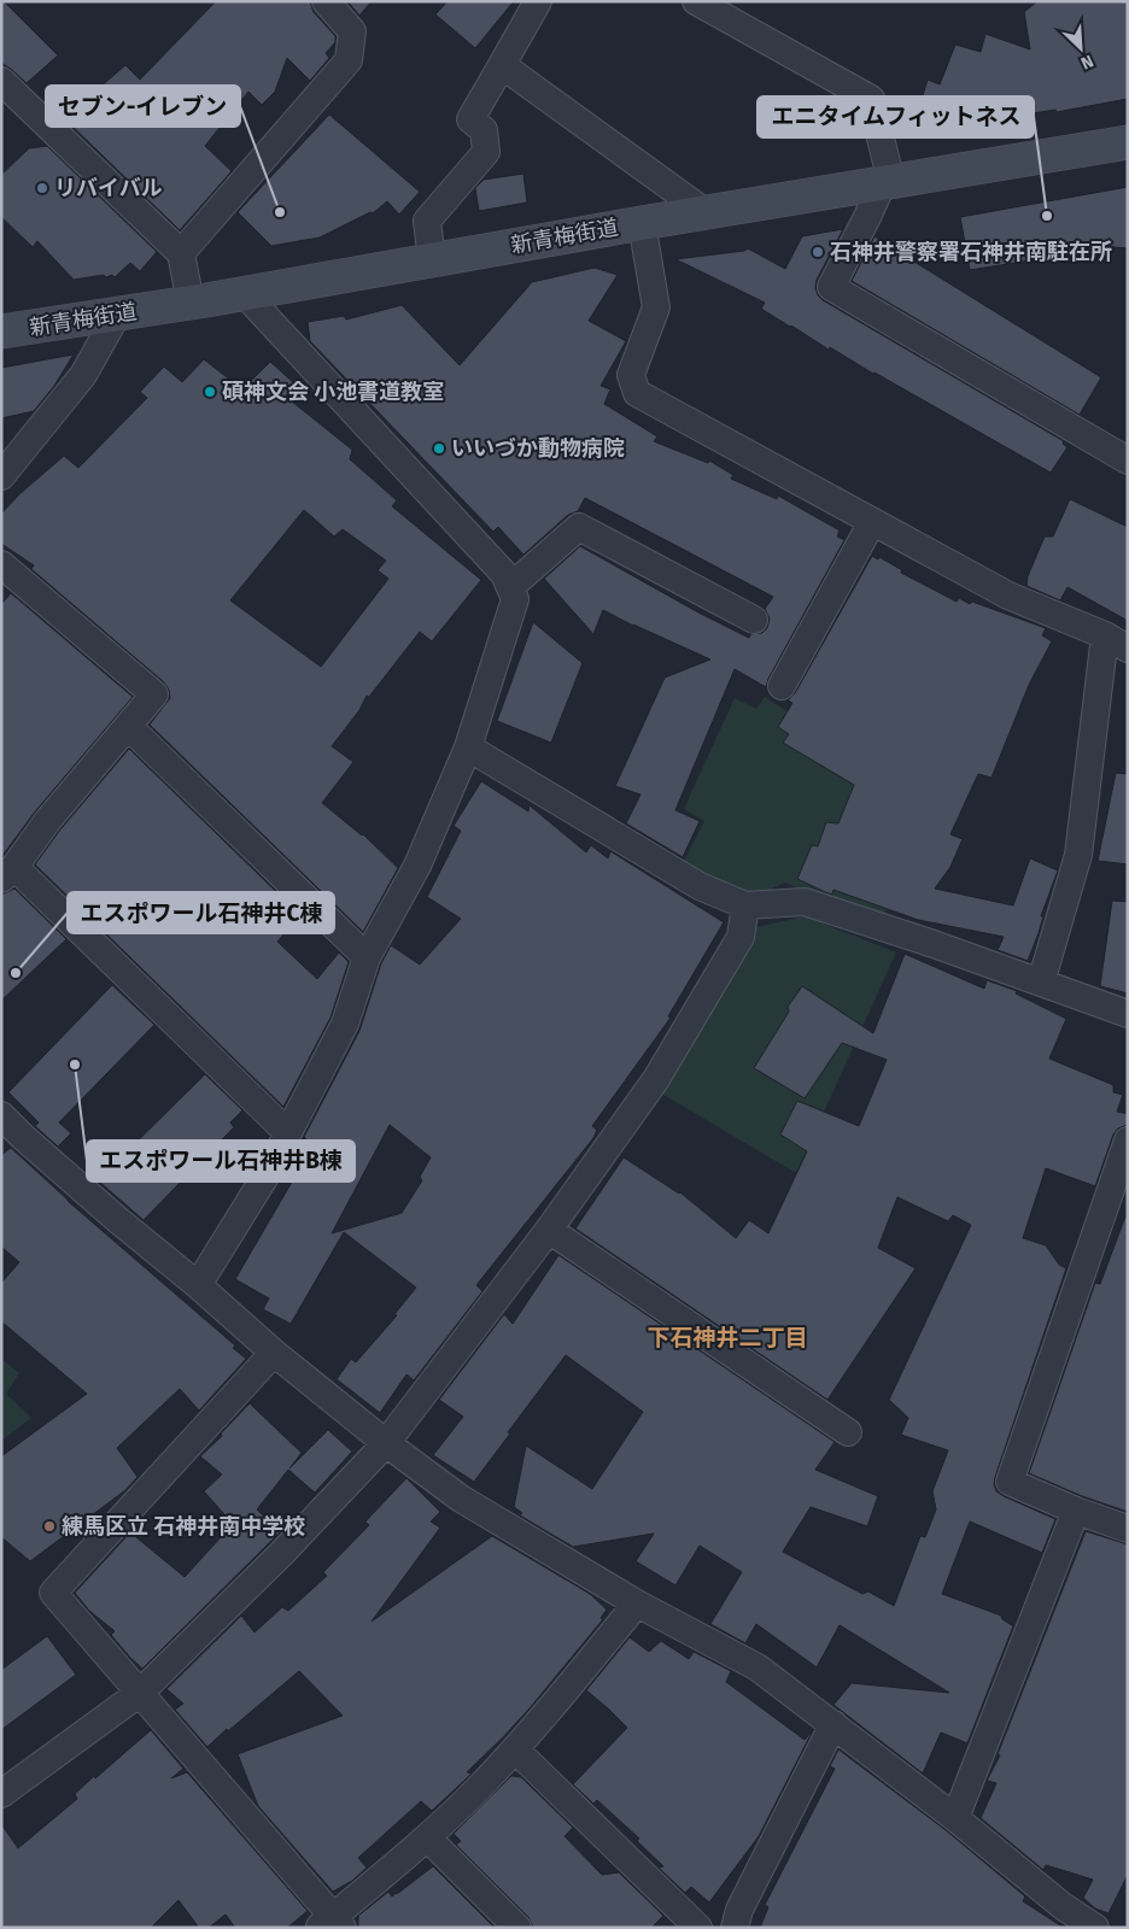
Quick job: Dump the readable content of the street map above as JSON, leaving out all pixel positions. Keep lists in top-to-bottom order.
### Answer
{
  "streets": {
    "main road": ["新青梅街道"]
  },
  "districts": ["下石神井二丁目"],
  "places": [
    "リバイバル",
    "セブン-イレブン",
    "エニタイムフィットネス",
    "石神井警察署石神井南駐在所",
    "碩神文会 小池書道教室",
    "いいづか動物病院",
    "エスポワール石神井C棟",
    "エスポワール石神井B棟",
    "練馬区立 石神井南中学校"
  ],
  "north": "bottom right"
}
